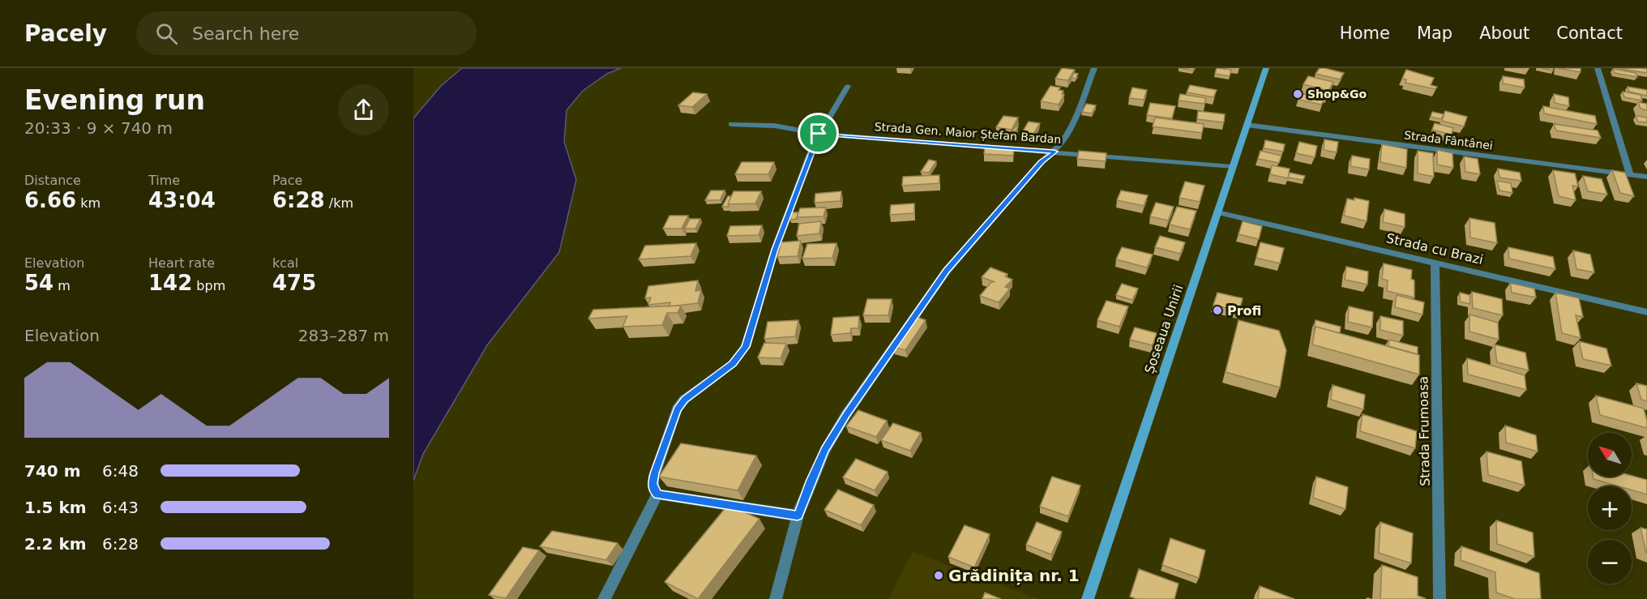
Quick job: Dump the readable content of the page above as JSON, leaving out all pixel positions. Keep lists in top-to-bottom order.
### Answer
{
  "streets": {
    "main road": ["Șoseaua Unirii"],
    "street": [
      "Strada Gen. Maior Ștefan Bardan",
      "Strada Fântânei",
      "Strada cu Brazi",
      "Strada Frumoasa"
    ]
  },
  "crossings": [
    ["Strada Gen. Maior Ștefan Bardan", "Șoseaua Unirii"],
    ["Strada Fântânei", "Șoseaua Unirii"],
    ["Strada cu Brazi", "Șoseaua Unirii"],
    ["Strada cu Brazi", "Strada Frumoasa"]
  ],
  "places": ["Shop&Go", "Profi", "Grădinița nr. 1"],
  "north": "top left",
  "page": {
    "header": "Pacely",
    "search": "Search here",
    "nav": [
      "Home",
      "Map",
      "About",
      "Contact"
    ],
    "heading": ["Evening run", "20:33 · 9 × 740 m"],
    "stats": [
      ["Distance", "6.66 km"],
      ["Time", "43:04"],
      ["Pace", "6:28 /km"],
      ["Elevation", "54 m"],
      ["Heart rate", "142 bpm"],
      ["kcal", "475"]
    ],
    "chart": ["Elevation", "283–287 m"],
    "map_buttons": ["+", "−"],
    "list": [
      {
        "name": "740 m",
        "note": "6:48"
      },
      {
        "name": "1.5 km",
        "note": "6:43"
      },
      {
        "name": "2.2 km",
        "note": "6:28"
      }
    ]
  }
}
